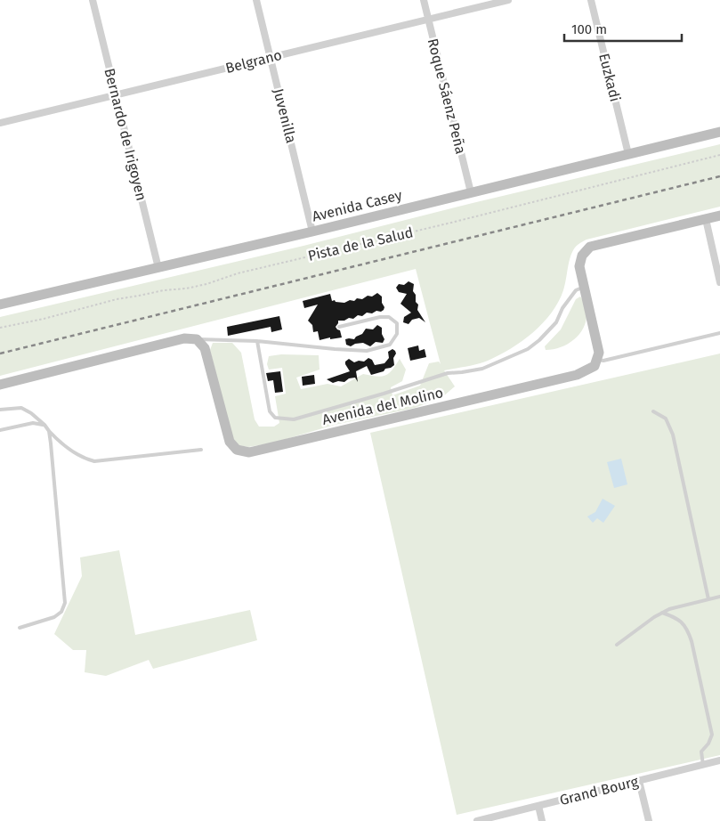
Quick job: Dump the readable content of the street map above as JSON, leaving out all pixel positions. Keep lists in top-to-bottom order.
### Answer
{
  "streets": {
    "street": [
      "Belgrano",
      "Euzkadi",
      "Roque Sáenz Peña",
      "Juvenilla",
      "Bernardo de Irigoyen",
      "Avenida Casey",
      "Avenida del Molino",
      "Grand Bourg"
    ],
    "path": ["Pista de la Salud"]
  },
  "crossings": [
    ["Belgrano", "Roque Sáenz Peña"],
    ["Belgrano", "Juvenilla"],
    ["Belgrano", "Bernardo de Irigoyen"],
    ["Euzkadi", "Avenida Casey"],
    ["Roque Sáenz Peña", "Avenida Casey"],
    ["Juvenilla", "Avenida Casey"],
    ["Bernardo de Irigoyen", "Avenida Casey"]
  ],
  "scale_bar": "100 m"
}
